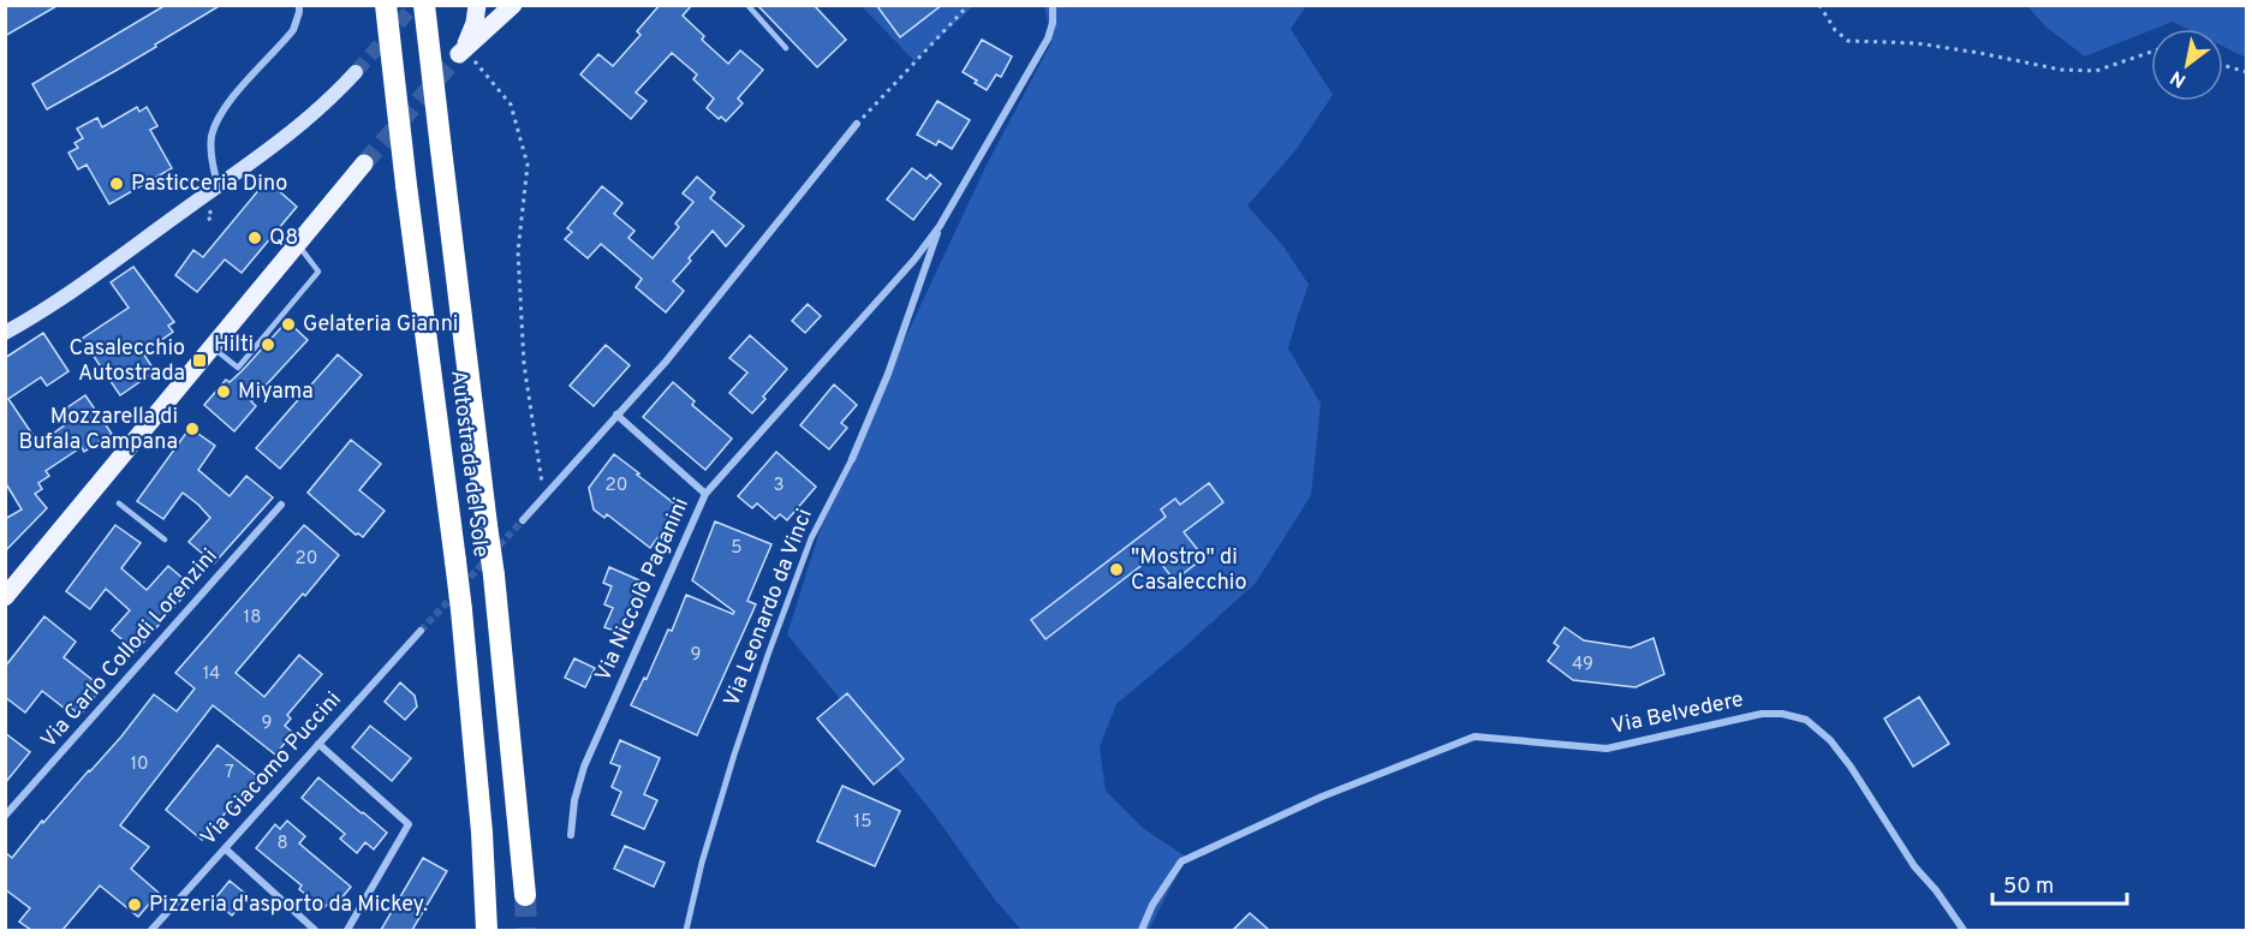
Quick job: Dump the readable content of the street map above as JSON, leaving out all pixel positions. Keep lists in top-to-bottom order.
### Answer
{
  "streets": {
    "highway": ["Autostrada del Sole"],
    "street": [
      "Via Niccolò Paganini",
      "Via Leonardo da Vinci",
      "Via Carlo Collodi Lorenzini",
      "Via Belvedere",
      "Via Giacomo Puccini"
    ]
  },
  "crossings": [
    ["Via Niccolò Paganini", "Via Leonardo da Vinci"]
  ],
  "places": {
    "other": [
      "Pasticceria Dino",
      "Q8",
      "Gelateria Gianni",
      "Hilti",
      "Miyama",
      "Mozzarella di Bufala Campana",
      "\"Mostro\" di Casalecchio",
      "Pizzeria d'asporto da Mickey."
    ],
    "transit": ["Casalecchio Autostrada"]
  },
  "house_numbers": [
    "20",
    "3",
    "5",
    "20",
    "18",
    "9",
    "49",
    "14",
    "9",
    "10",
    "7",
    "15",
    "8"
  ],
  "scale_bar": "50 m",
  "north": "bottom left"
}
